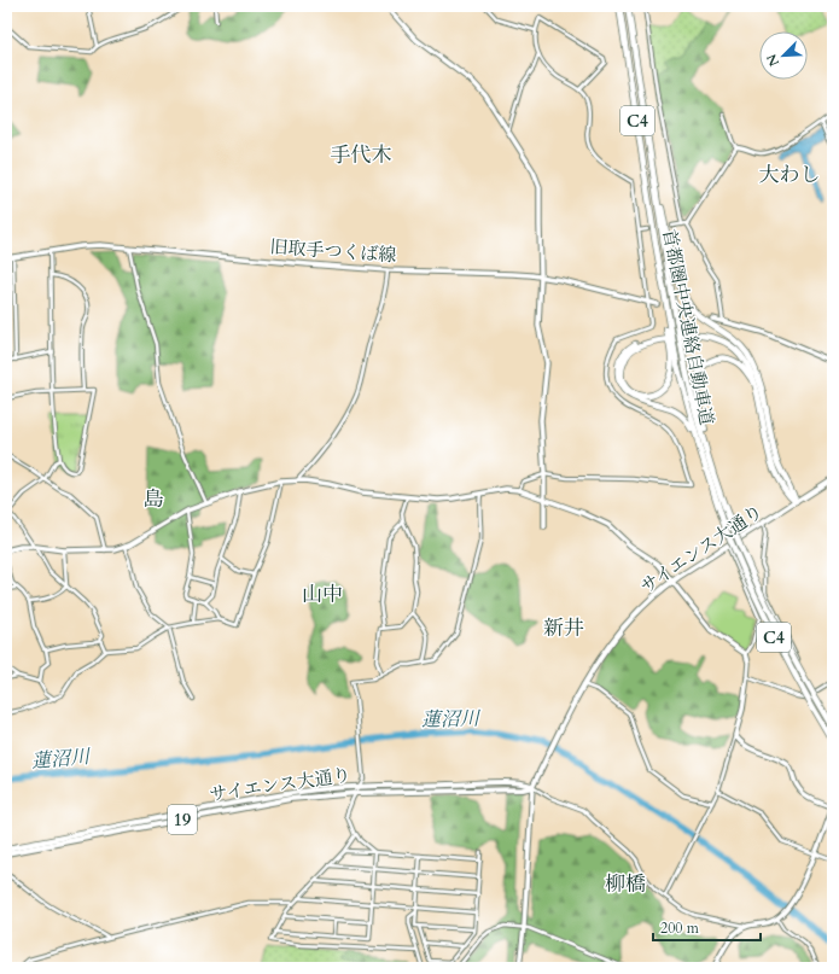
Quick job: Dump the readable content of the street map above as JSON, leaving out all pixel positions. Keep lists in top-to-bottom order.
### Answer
{
  "streets": {
    "highway": ["C4", "首都圏中央連絡自動車道"],
    "main road": ["サイエンス大通り", "19"],
    "street": ["旧取手つくば線"]
  },
  "districts": [
    "手代木",
    "大わし",
    "島",
    "山中",
    "新井",
    "柳橋"
  ],
  "water": ["蓮沼川"],
  "scale_bar": "200 m",
  "north": "bottom left"
}
